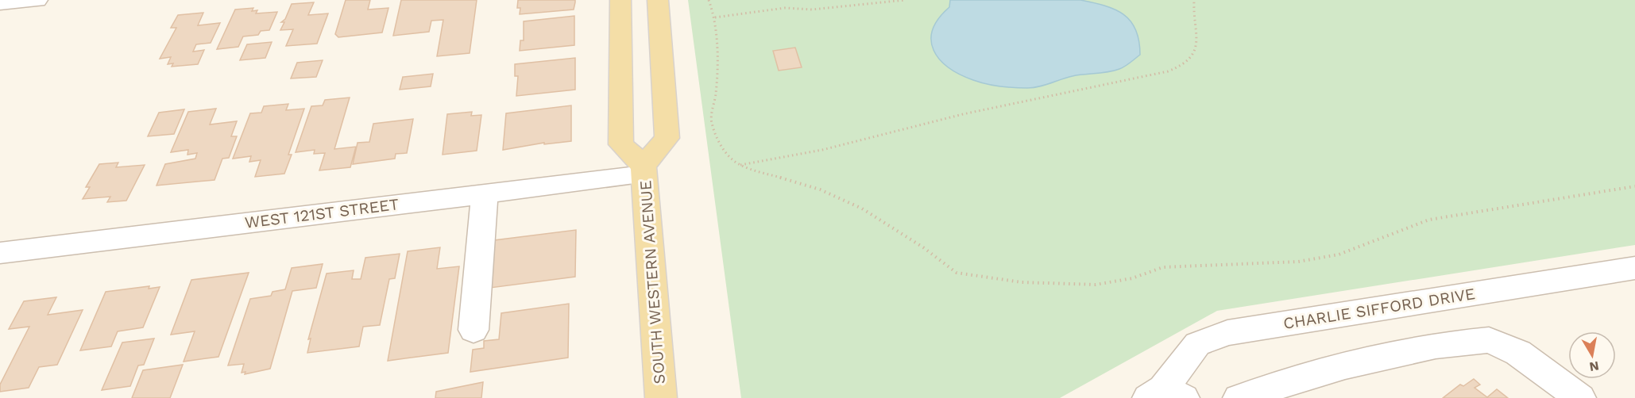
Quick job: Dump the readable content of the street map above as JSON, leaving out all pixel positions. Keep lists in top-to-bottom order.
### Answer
{
  "streets": {
    "main road": ["SOUTH WESTERN AVENUE"],
    "street": ["WEST 121ST STREET", "CHARLIE SIFFORD DRIVE"]
  },
  "crossings": [
    ["WEST 121ST STREET", "SOUTH WESTERN AVENUE"]
  ],
  "north": "bottom"
}
